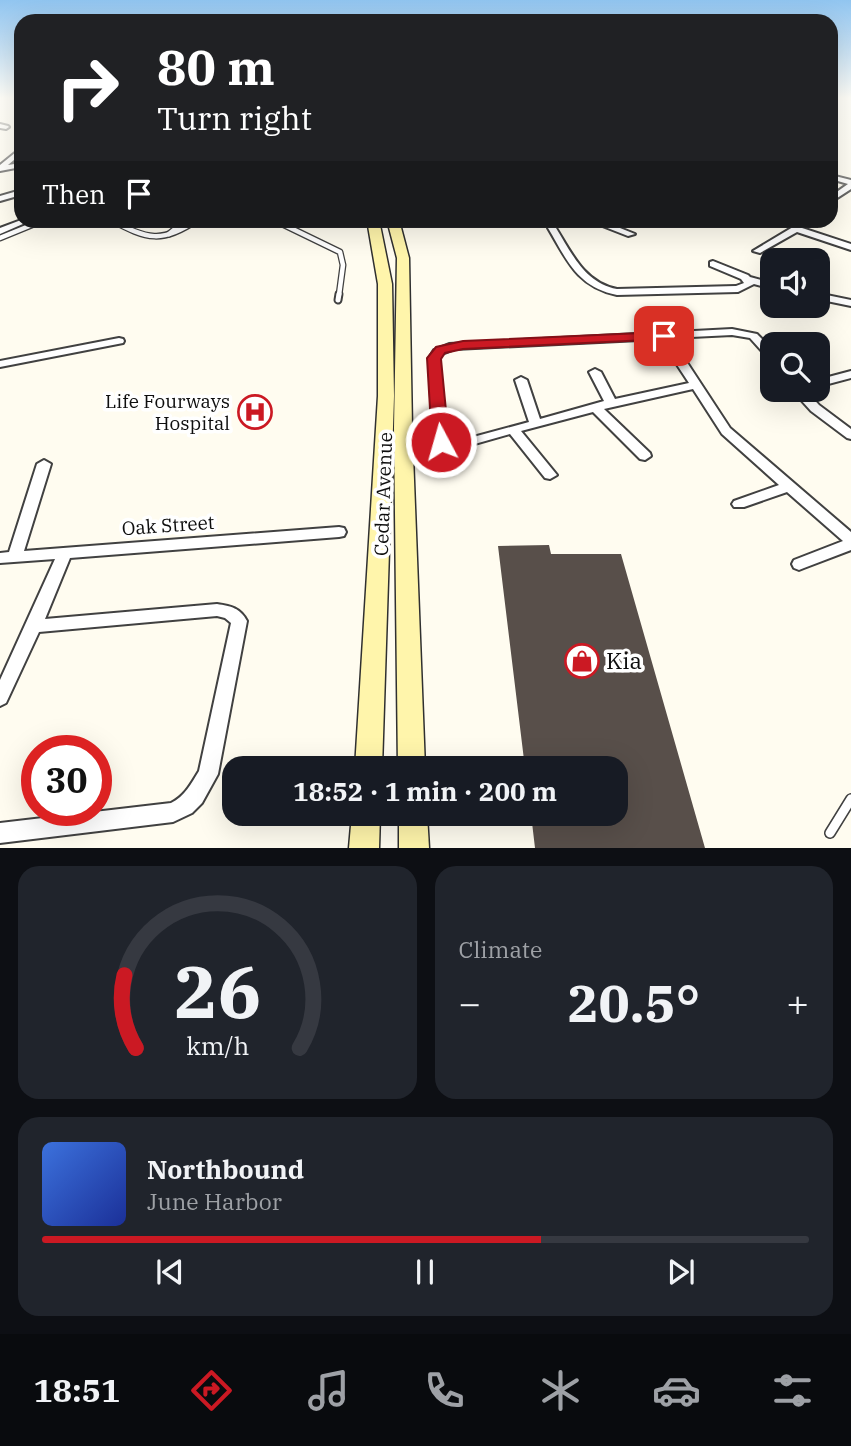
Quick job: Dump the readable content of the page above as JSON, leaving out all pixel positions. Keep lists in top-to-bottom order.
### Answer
{
  "streets": {
    "main road": ["Cedar Avenue"],
    "street": ["Oak Street"]
  },
  "places": {
    "hospital": ["Life Fourways Hospital"],
    "shop": ["Kia"]
  },
  "page": {
    "turn": ["80 m", "Turn right"],
    "then": "Then",
    "limit": "30",
    "trip": "18:52 · 1 min · 200 m",
    "tile": "Climate",
    "heat": ["−", "20.5°", "+"],
    "song": ["Northbound", "June Harbor"],
    "tabs": "18:51",
    "gauge": ["26", "km/h"]
  }
}
